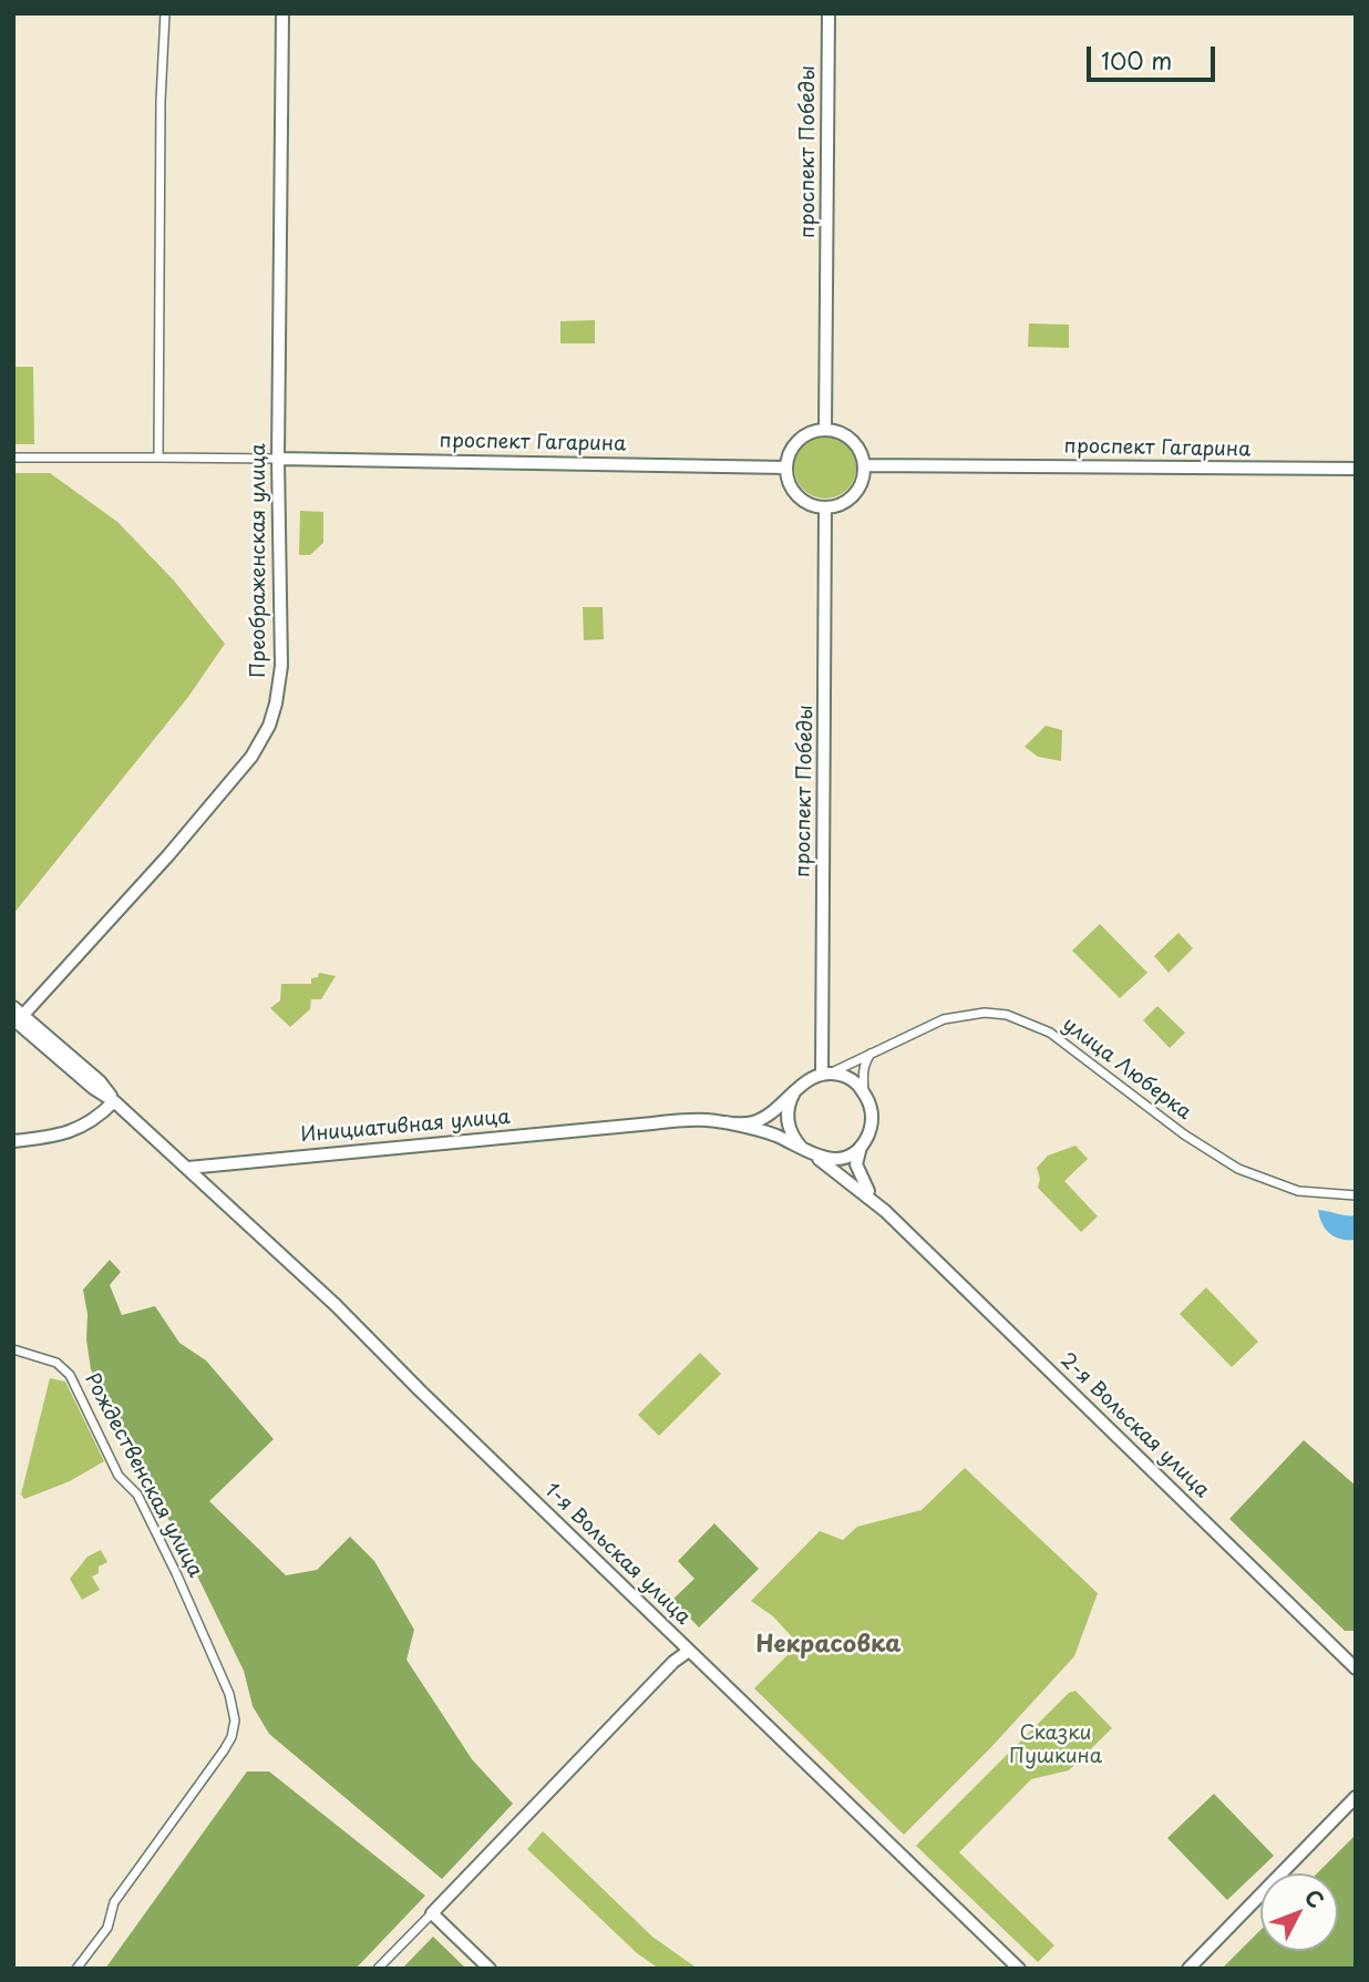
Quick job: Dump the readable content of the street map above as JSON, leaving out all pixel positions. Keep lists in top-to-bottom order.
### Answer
{
  "streets": {
    "street": [
      "проспект Победы",
      "проспект Гагарина",
      "Преображенская улица",
      "улица Люберка",
      "Инициативная улица",
      "2-я Вольская улица",
      "Рождественская улица",
      "1-я Вольская улица"
    ]
  },
  "crossings": [
    ["проспект Победы", "проспект Гагарина"],
    ["проспект Победы", "улица Люберка"],
    ["проспект Победы", "Инициативная улица"],
    ["проспект Победы", "2-я Вольская улица"],
    ["проспект Гагарина", "Преображенская улица"],
    ["улица Люберка", "Инициативная улица"],
    ["улица Люберка", "2-я Вольская улица"],
    ["Инициативная улица", "2-я Вольская улица"],
    ["Инициативная улица", "1-я Вольская улица"]
  ],
  "districts": ["Некрасовка"],
  "parks": ["Сказки Пушкина"],
  "scale_bar": "100 m",
  "north": "top right"
}
